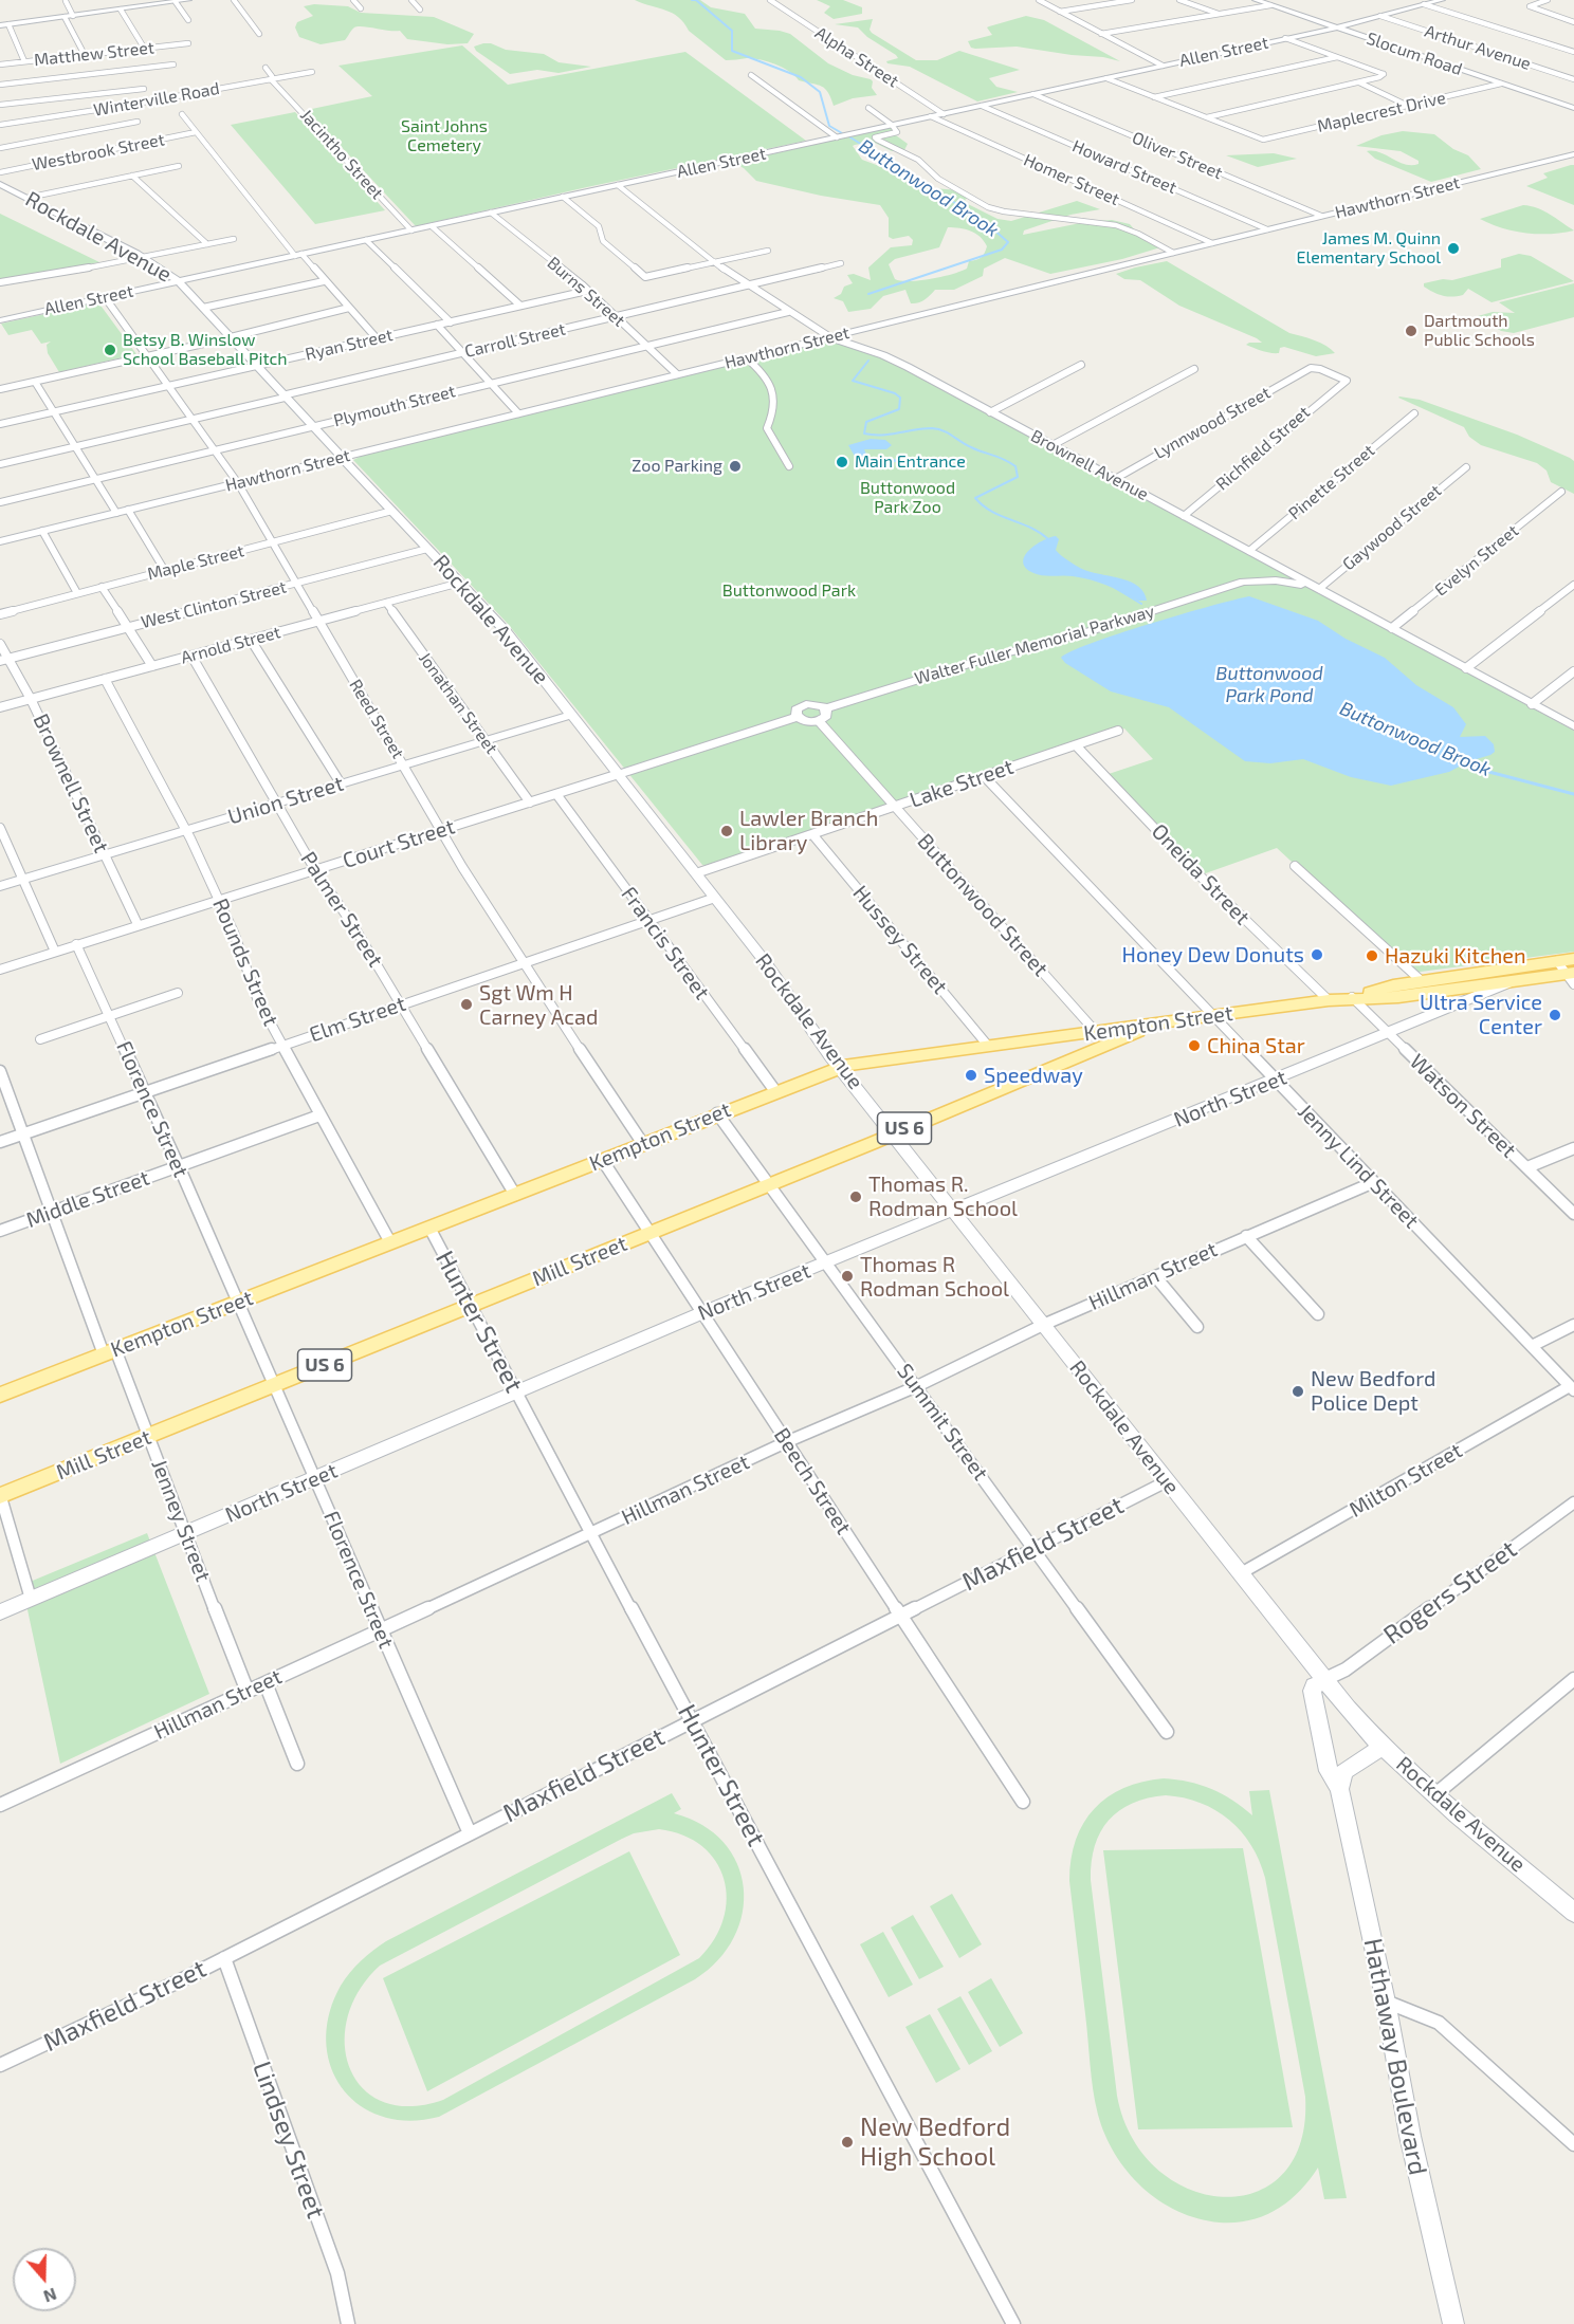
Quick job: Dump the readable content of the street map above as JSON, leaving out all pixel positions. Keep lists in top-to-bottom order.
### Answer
{
  "streets": {
    "main road": [
      "Allen Street",
      "Slocum Road",
      "Hawthorn Street",
      "Rockdale Avenue",
      "Brownell Avenue",
      "Walter Fuller Memorial Parkway",
      "Union Street",
      "Court Street",
      "Kempton Street",
      "North Street",
      "US 6",
      "Mill Street",
      "Hathaway Boulevard"
    ],
    "street": [
      "Arthur Avenue",
      "Matthew Street",
      "Alpha Street",
      "Winterville Road",
      "Maplecrest Drive",
      "Westbrook Street",
      "Jacintho Street",
      "Oliver Street",
      "Howard Street",
      "Homer Street",
      "Burns Street",
      "Carroll Street",
      "Ryan Street",
      "Plymouth Street",
      "Lynnwood Street",
      "Richfield Street",
      "Pinette Street",
      "Gaywood Street",
      "Evelyn Street",
      "Maple Street",
      "West Clinton Street",
      "Arnold Street",
      "Jonathan Street",
      "Reed Street",
      "Brownell Street",
      "Lake Street",
      "Oneida Street",
      "Buttonwood Street",
      "Palmer Street",
      "Hussey Street",
      "Francis Street",
      "Rounds Street",
      "Elm Street",
      "Watson Street",
      "Florence Street",
      "Jenny Lind Street",
      "Middle Street",
      "Hillman Street",
      "Hunter Street",
      "Summit Street",
      "Milton Street",
      "Beech Street",
      "Jenney Street",
      "Maxfield Street",
      "Rogers Street",
      "Lindsey Street"
    ]
  },
  "crossings": [
    ["Arthur Avenue", "Allen Street"],
    ["Allen Street", "Slocum Road"],
    ["Allen Street", "Alpha Street"],
    ["Allen Street", "Jacintho Street"],
    ["Allen Street", "Oliver Street"],
    ["Allen Street", "Howard Street"],
    ["Allen Street", "Homer Street"],
    ["Allen Street", "Rockdale Avenue"],
    ["Allen Street", "Burns Street"],
    ["Allen Street", "Brownell Avenue"],
    ["Allen Street", "Reed Street"],
    ["Slocum Road", "Maplecrest Drive"],
    ["Winterville Road", "Jacintho Street"],
    ["Oliver Street", "Hawthorn Street"],
    ["Howard Street", "Hawthorn Street"],
    ["Homer Street", "Hawthorn Street"],
    ["Hawthorn Street", "Rockdale Avenue"],
    ["Hawthorn Street", "Burns Street"],
    ["Hawthorn Street", "Brownell Avenue"],
    ["Hawthorn Street", "Reed Street"],
    ["Rockdale Avenue", "Carroll Street"],
    ["Rockdale Avenue", "Ryan Street"],
    ["Rockdale Avenue", "Plymouth Street"],
    ["Rockdale Avenue", "Maple Street"],
    ["Rockdale Avenue", "West Clinton Street"],
    ["Rockdale Avenue", "Arnold Street"],
    ["Rockdale Avenue", "Lake Street"],
    ["Rockdale Avenue", "Union Street"],
    ["Rockdale Avenue", "Court Street"],
    ["Rockdale Avenue", "Elm Street"],
    ["Rockdale Avenue", "Kempton Street"],
    ["Rockdale Avenue", "North Street"],
    ["Rockdale Avenue", "Mill Street"],
    ["Rockdale Avenue", "Hillman Street"],
    ["Rockdale Avenue", "Milton Street"],
    ["Rockdale Avenue", "Maxfield Street"],
    ["Rockdale Avenue", "Rogers Street"],
    ["Rockdale Avenue", "Hathaway Boulevard"],
    ["Burns Street", "Carroll Street"],
    ["Burns Street", "Ryan Street"],
    ["Burns Street", "Plymouth Street"],
    ["Carroll Street", "Brownell Avenue"],
    ["Carroll Street", "Reed Street"],
    ["Ryan Street", "Reed Street"],
    ["Plymouth Street", "Brownell Avenue"],
    ["Plymouth Street", "Reed Street"],
    ["Lynnwood Street", "Richfield Street"],
    ["Lynnwood Street", "Brownell Avenue"],
    ["Richfield Street", "Brownell Avenue"],
    ["Brownell Avenue", "Pinette Street"],
    ["Brownell Avenue", "Gaywood Street"],
    ["Brownell Avenue", "Evelyn Street"],
    ["Brownell Avenue", "Walter Fuller Memorial Parkway"],
    ["Gaywood Street", "Walter Fuller Memorial Parkway"],
    ["Maple Street", "Reed Street"],
    ["West Clinton Street", "Reed Street"],
    ["West Clinton Street", "Brownell Street"],
    ["Arnold Street", "Jonathan Street"],
    ["Arnold Street", "Reed Street"],
    ["Arnold Street", "Brownell Street"],
    ["Arnold Street", "Palmer Street"],
    ["Arnold Street", "Rounds Street"],
    ["Walter Fuller Memorial Parkway", "Court Street"],
    ["Jonathan Street", "Union Street"],
    ["Jonathan Street", "Court Street"],
    ["Reed Street", "Union Street"],
    ["Reed Street", "Court Street"],
    ["Reed Street", "Elm Street"],
    ["Reed Street", "Kempton Street"],
    ["Brownell Street", "Union Street"],
    ["Brownell Street", "Court Street"],
    ["Lake Street", "Oneida Street"],
    ["Lake Street", "Buttonwood Street"],
    ["Lake Street", "Hussey Street"],
    ["Lake Street", "Jenny Lind Street"],
    ["Union Street", "Palmer Street"],
    ["Union Street", "Rounds Street"],
    ["Court Street", "Palmer Street"],
    ["Court Street", "Francis Street"],
    ["Court Street", "Rounds Street"],
    ["Court Street", "Florence Street"],
    ["Oneida Street", "Kempton Street"],
    ["Buttonwood Street", "Kempton Street"],
    ["Palmer Street", "Elm Street"],
    ["Palmer Street", "Kempton Street"],
    ["Hussey Street", "Kempton Street"],
    ["Francis Street", "Elm Street"],
    ["Francis Street", "Kempton Street"],
    ["Rounds Street", "Elm Street"],
    ["Rounds Street", "Kempton Street"],
    ["Rounds Street", "Middle Street"],
    ["Elm Street", "Florence Street"],
    ["Elm Street", "Jenney Street"],
    ["Kempton Street", "North Street"],
    ["Kempton Street", "Watson Street"],
    ["Kempton Street", "Florence Street"],
    ["Kempton Street", "Jenny Lind Street"],
    ["Kempton Street", "Mill Street"],
    ["Kempton Street", "Hunter Street"],
    ["Kempton Street", "Summit Street"],
    ["Kempton Street", "Beech Street"],
    ["Kempton Street", "Jenney Street"],
    ["North Street", "Watson Street"],
    ["North Street", "Florence Street"],
    ["North Street", "Jenny Lind Street"],
    ["North Street", "Hunter Street"],
    ["North Street", "Summit Street"],
    ["North Street", "Beech Street"],
    ["North Street", "Jenney Street"],
    ["Florence Street", "Middle Street"],
    ["Florence Street", "Mill Street"],
    ["Florence Street", "Hillman Street"],
    ["Florence Street", "Maxfield Street"],
    ["Jenny Lind Street", "Hillman Street"],
    ["Jenny Lind Street", "Milton Street"],
    ["Middle Street", "Jenney Street"],
    ["Mill Street", "Hunter Street"],
    ["Mill Street", "Summit Street"],
    ["Mill Street", "Beech Street"],
    ["Mill Street", "Jenney Street"],
    ["Hillman Street", "Hunter Street"],
    ["Hillman Street", "Summit Street"],
    ["Hillman Street", "Beech Street"],
    ["Hillman Street", "Jenney Street"],
    ["Hunter Street", "Maxfield Street"],
    ["Summit Street", "Maxfield Street"],
    ["Beech Street", "Maxfield Street"],
    ["Maxfield Street", "Lindsey Street"],
    ["Rogers Street", "Hathaway Boulevard"]
  ],
  "water": ["Buttonwood Brook", "Buttonwood Park Pond"],
  "parks": ["Saint Johns Cemetery", "Buttonwood Park Zoo", "Buttonwood Park"],
  "places": [
    "James M. Quinn Elementary School",
    "Dartmouth Public Schools",
    "Betsy B. Winslow School Baseball Pitch",
    "Main Entrance",
    "Zoo Parking",
    "Lawler Branch Library",
    "Honey Dew Donuts",
    "Hazuki Kitchen",
    "Sgt Wm H Carney Acad",
    "Ultra Service Center",
    "China Star",
    "Speedway",
    "Thomas R. Rodman School",
    "Thomas R Rodman School",
    "New Bedford Police Dept",
    "New Bedford High School"
  ],
  "north": "bottom"
}
